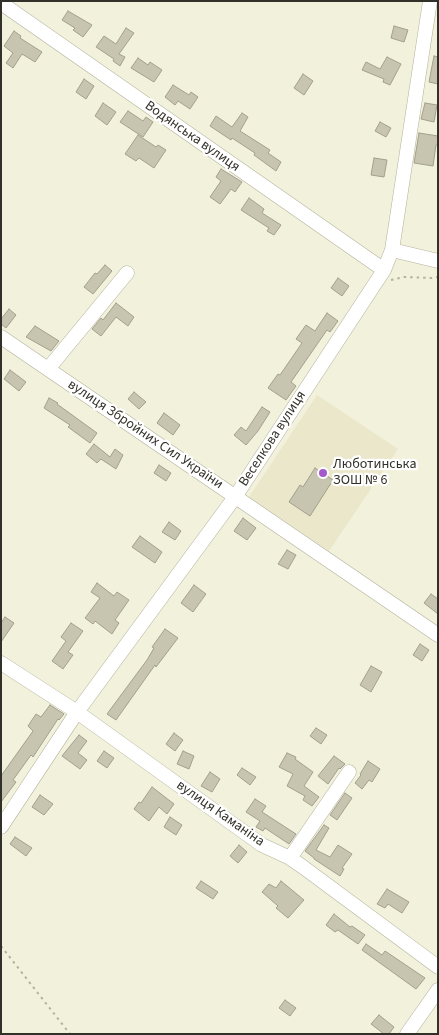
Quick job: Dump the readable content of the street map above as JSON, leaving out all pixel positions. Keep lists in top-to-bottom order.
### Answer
{
  "streets": {
    "street": [
      "Водянська вулиця",
      "вулиця Збройних Сил України",
      "Веселкова вулиця",
      "вулиця Каманіна"
    ]
  },
  "crossings": [
    ["Водянська вулиця", "Веселкова вулиця"],
    ["вулиця Збройних Сил України", "Веселкова вулиця"],
    ["Веселкова вулиця", "вулиця Каманіна"]
  ],
  "places": ["Люботинська ЗОШ № 6"]
}
